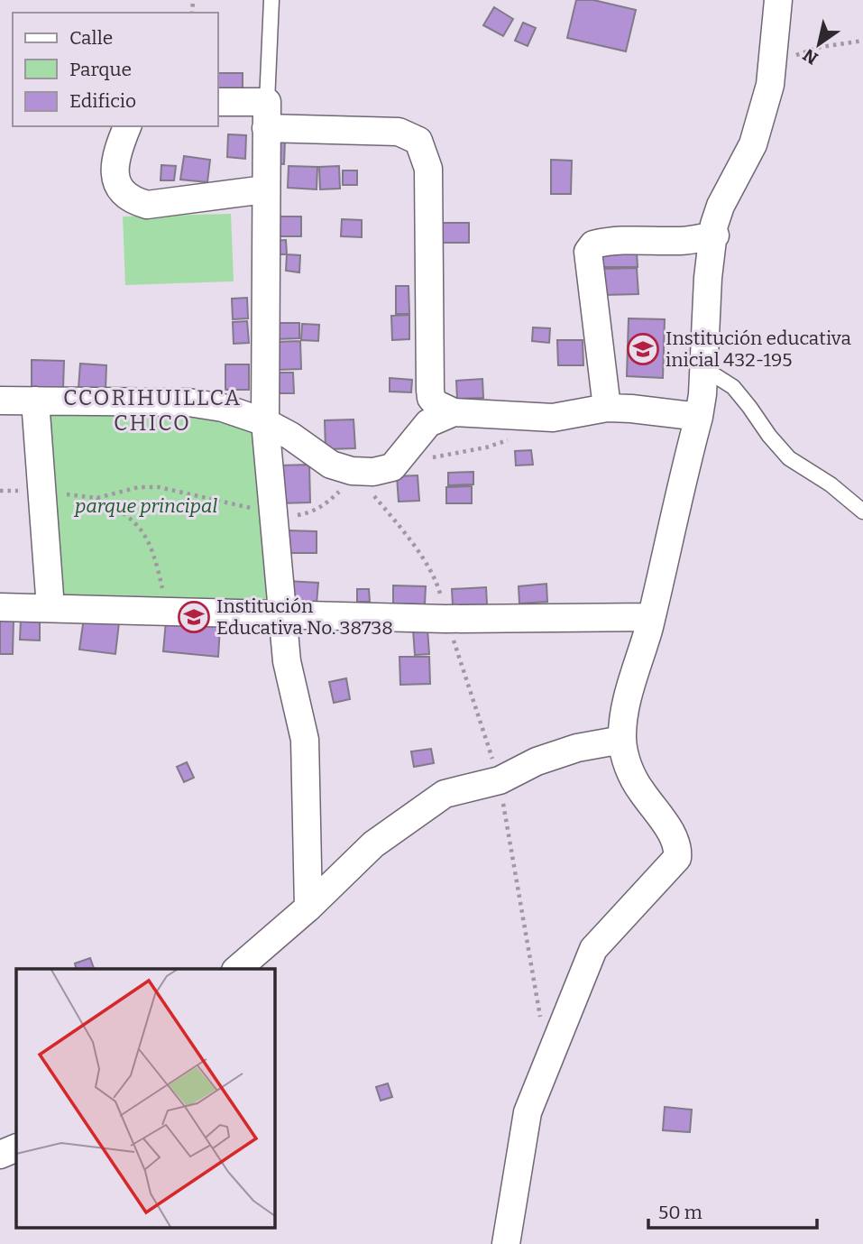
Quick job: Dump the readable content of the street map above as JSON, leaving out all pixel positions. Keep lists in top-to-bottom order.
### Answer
{
  "districts": ["CCORIHUILLCA CHICO"],
  "parks": ["parque principal"],
  "places": {
    "school or university": ["Institución educativa inicial 432-195", "Institución Educativa No. 38738"]
  },
  "legend": ["Calle", "Parque", "Edificio"],
  "scale_bar": "50 m",
  "north": "bottom left"
}
